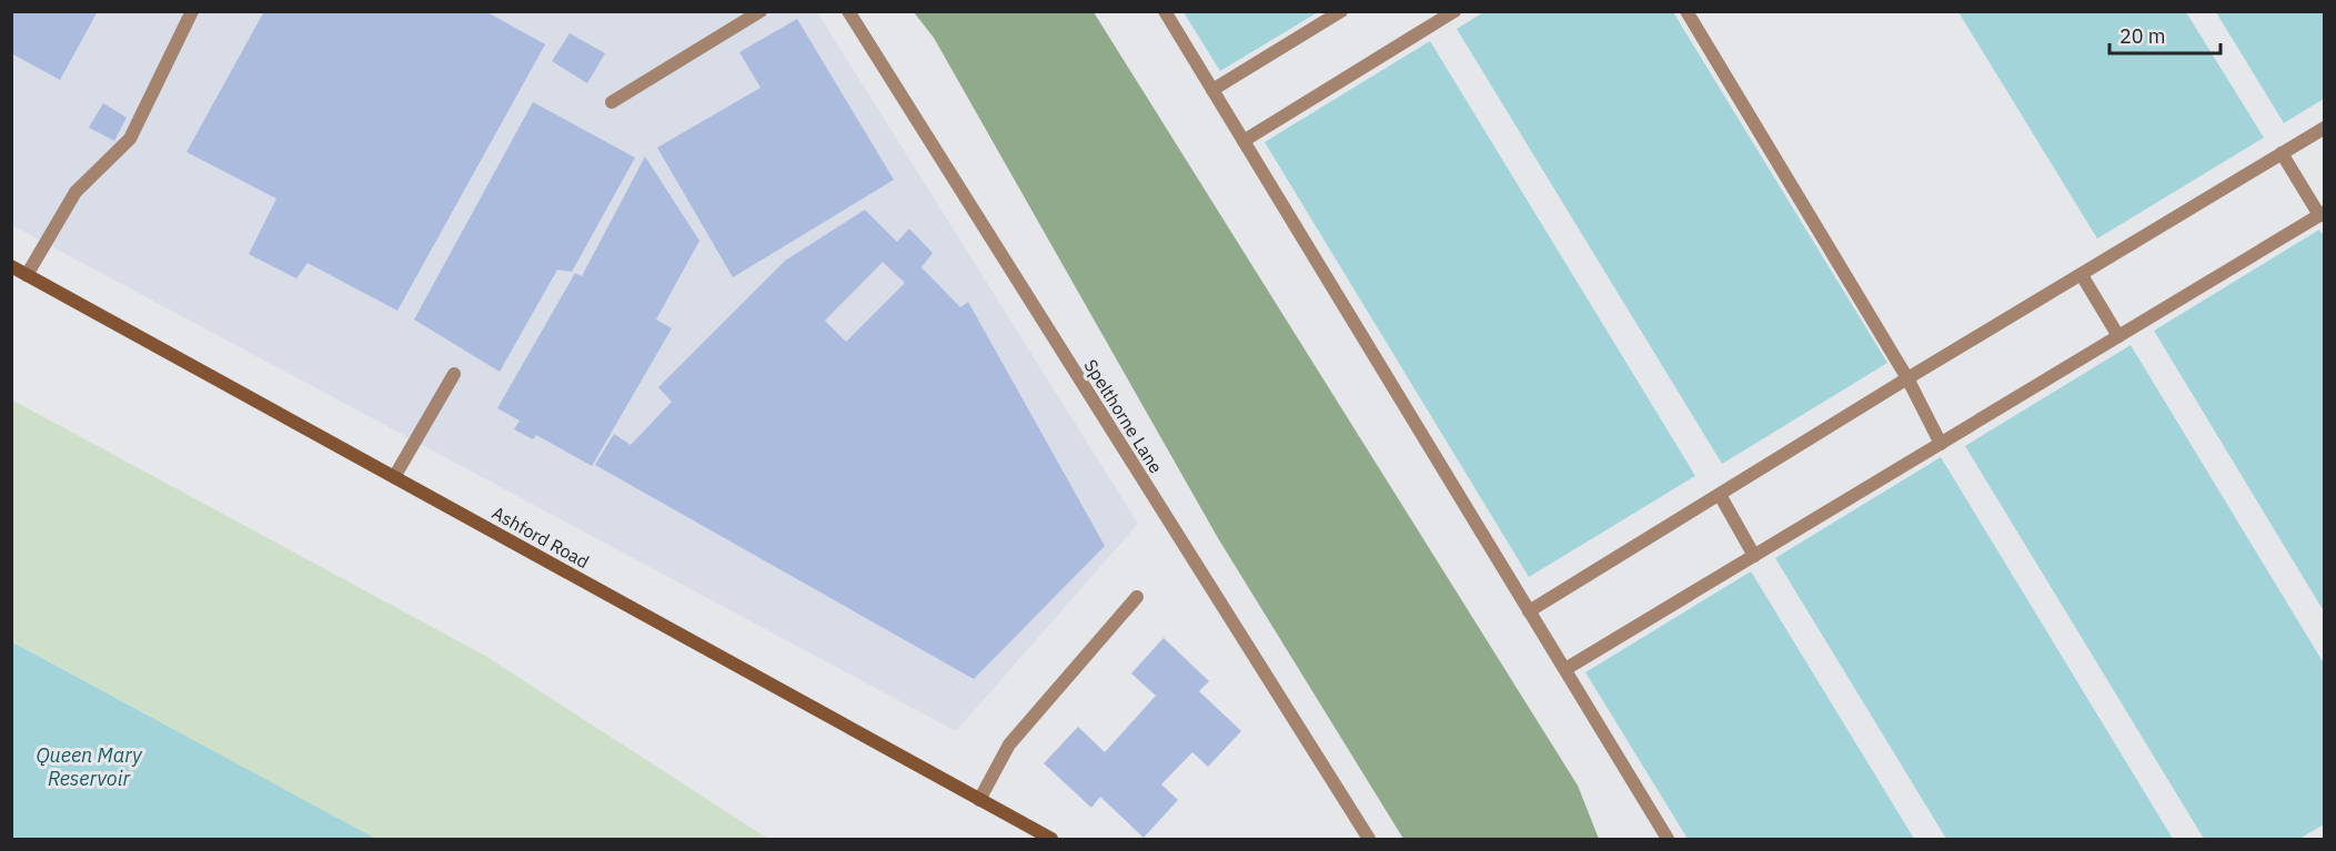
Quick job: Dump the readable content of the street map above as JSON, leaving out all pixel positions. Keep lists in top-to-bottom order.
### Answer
{
  "streets": {
    "street": ["Spelthorne Lane", "Ashford Road"]
  },
  "water": ["Queen Mary Reservoir"],
  "scale_bar": "20 m"
}
